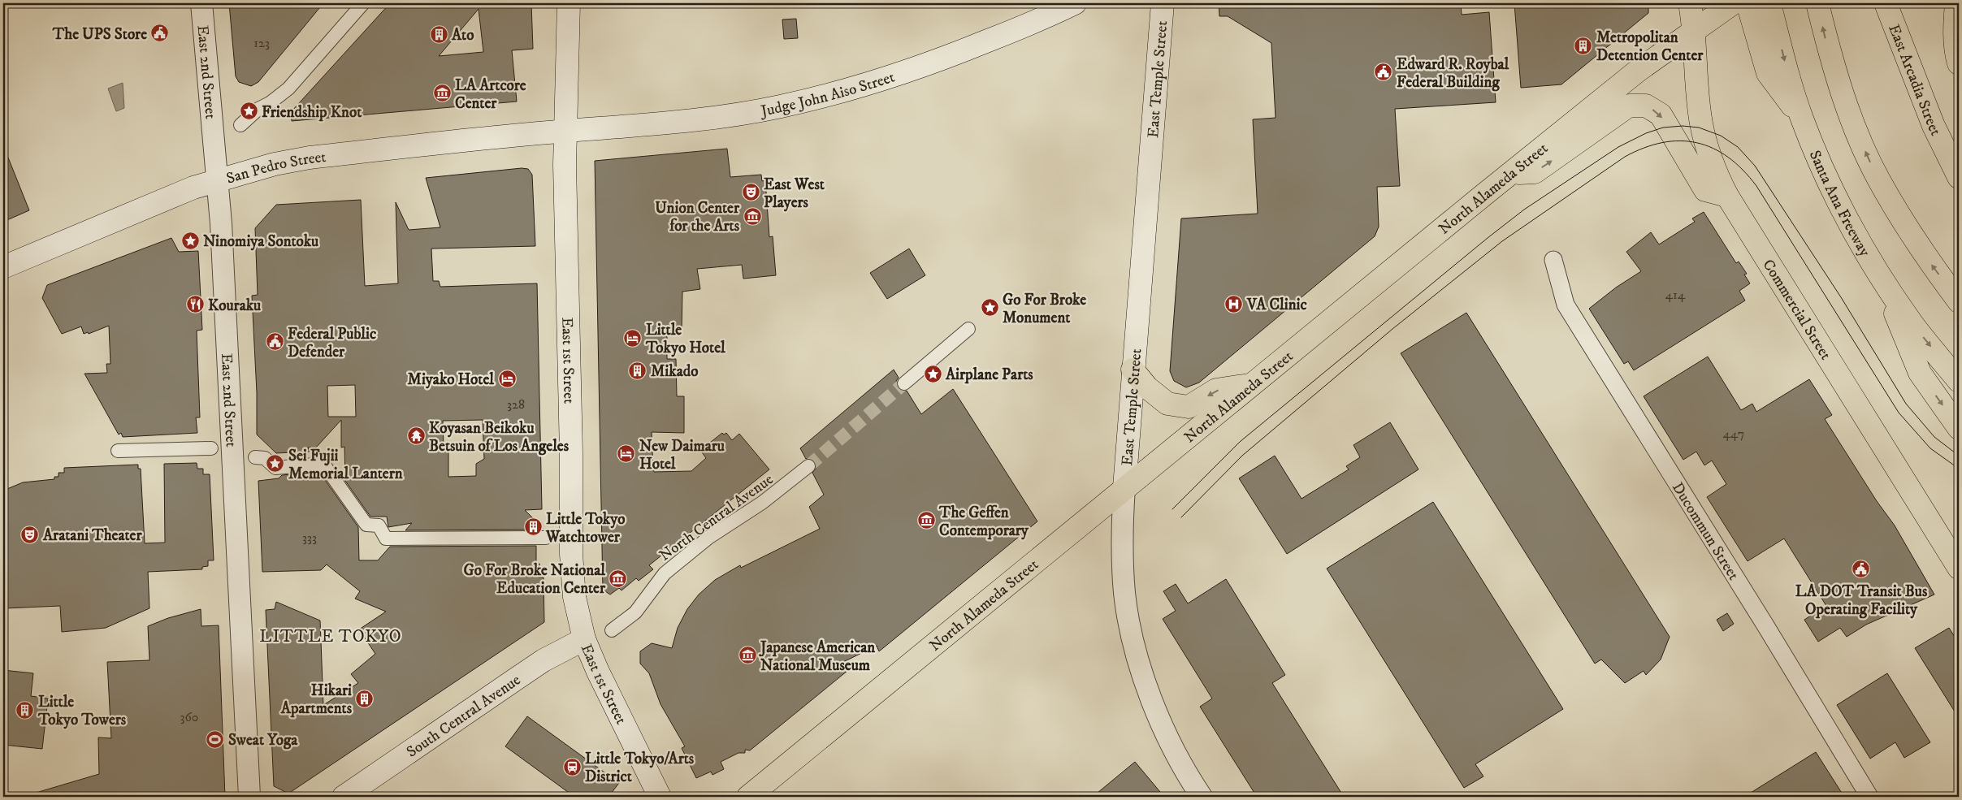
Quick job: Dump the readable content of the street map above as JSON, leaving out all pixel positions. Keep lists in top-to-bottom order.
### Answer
{
  "streets": {
    "main road": [
      "East Temple Street",
      "East Arcadia Street",
      "Judge John Aiso Street",
      "San Pedro Street",
      "North Alameda Street",
      "Santa Ana Freeway",
      "Commercial Street",
      "East 1st Street",
      "South Central Avenue"
    ],
    "street": ["East 2nd Street", "North Central Avenue", "Ducommun Street"]
  },
  "crossings": [
    ["East 2nd Street", "San Pedro Street"],
    ["East Temple Street", "North Alameda Street"],
    ["Judge John Aiso Street", "San Pedro Street"],
    ["Judge John Aiso Street", "East 1st Street"],
    ["San Pedro Street", "East 1st Street"],
    ["North Alameda Street", "Commercial Street"],
    ["East 1st Street", "South Central Avenue"]
  ],
  "districts": ["LITTLE TOKYO"],
  "places": {
    "public building": [
      "The UPS Store",
      "Edward R. Roybal Federal Building",
      "Federal Public Defender",
      "LA DOT Transit Bus Operating Facility"
    ],
    "building": [
      "Ato",
      "Metropolitan Detention Center",
      "Mikado",
      "Little Tokyo Watchtower",
      "Hikari Apartments",
      "Little Tokyo Towers"
    ],
    "museum": [
      "LA Artcore Center",
      "Union Center for the Arts",
      "The Geffen Contemporary",
      "Go For Broke National Education Center",
      "Japanese American National Museum"
    ],
    "place": [
      "Friendship Knot",
      "Ninomiya Sontoku",
      "Go For Broke Monument",
      "Airplane Parts",
      "Sei Fujii Memorial Lantern"
    ],
    "theatre": ["East West Players", "Aratani Theater"],
    "hospital": ["VA Clinic"],
    "restaurant": ["Kouraku"],
    "hotel": ["Little Tokyo Hotel", "Miyako Hotel", "New Daimaru Hotel"],
    "temple": ["Koyasan Beikoku Betsuin of Los Angeles"],
    "sports": ["Sweat Yoga"],
    "station": ["Little Tokyo/Arts District"]
  },
  "house_numbers": [
    "123",
    "414",
    "328",
    "447",
    "333",
    "360"
  ]
}
